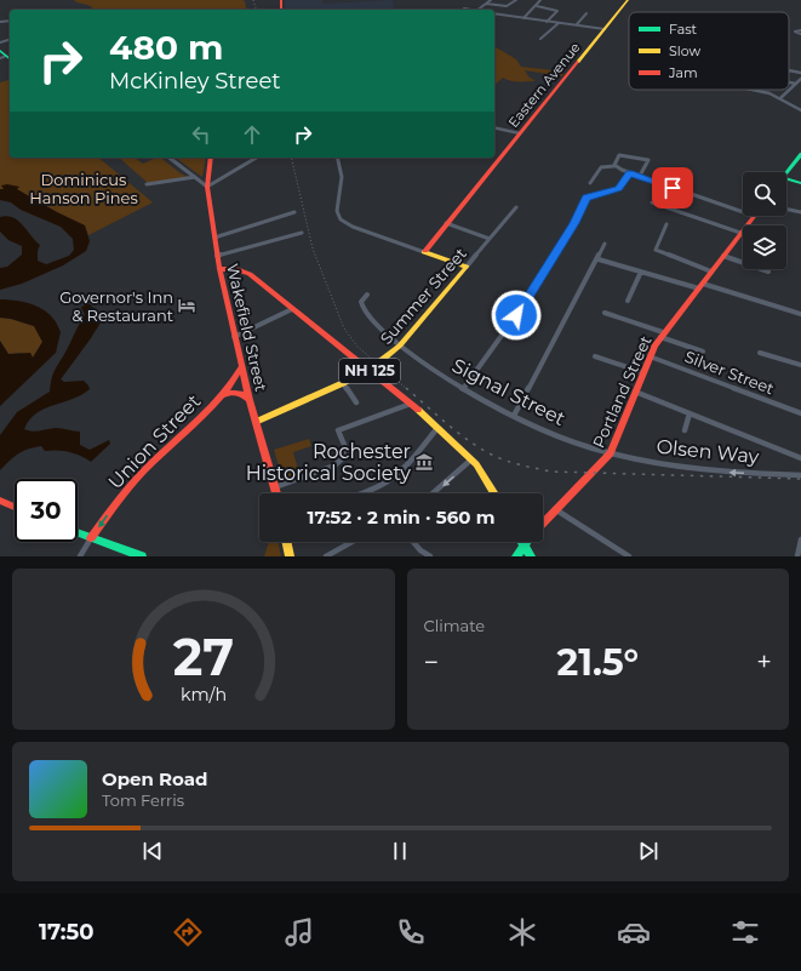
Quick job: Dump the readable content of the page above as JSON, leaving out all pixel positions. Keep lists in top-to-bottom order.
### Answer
{
  "streets": {
    "street": [
      "Eastern Avenue",
      "Summer Street",
      "Wakefield Street",
      "NH 125",
      "Silver Street",
      "Signal Street",
      "Portland Street",
      "Union Street",
      "Olsen Way"
    ]
  },
  "crossings": [
    ["Summer Street", "Wakefield Street"],
    ["Summer Street", "NH 125"],
    ["Summer Street", "Signal Street"],
    ["Wakefield Street", "NH 125"],
    ["Wakefield Street", "Union Street"],
    ["Silver Street", "Portland Street"],
    ["Signal Street", "Portland Street"],
    ["Signal Street", "Olsen Way"],
    ["Portland Street", "Olsen Way"]
  ],
  "one_way": ["Union Street"],
  "parks": ["Dominicus Hanson Pines"],
  "places": {
    "hotel": ["Governor's Inn & Restaurant"],
    "museum": ["Rochester Historical Society"]
  },
  "legend": ["Fast", "Slow", "Jam"],
  "page": {
    "turn": ["480 m", "McKinley Street"],
    "limit": "30",
    "trip": "17:52 · 2 min · 560 m",
    "tile": "Climate",
    "heat": ["−", "21.5°", "+"],
    "song": ["Open Road", "Tom Ferris"],
    "tabs": "17:50",
    "gauge": ["27", "km/h"]
  }
}
